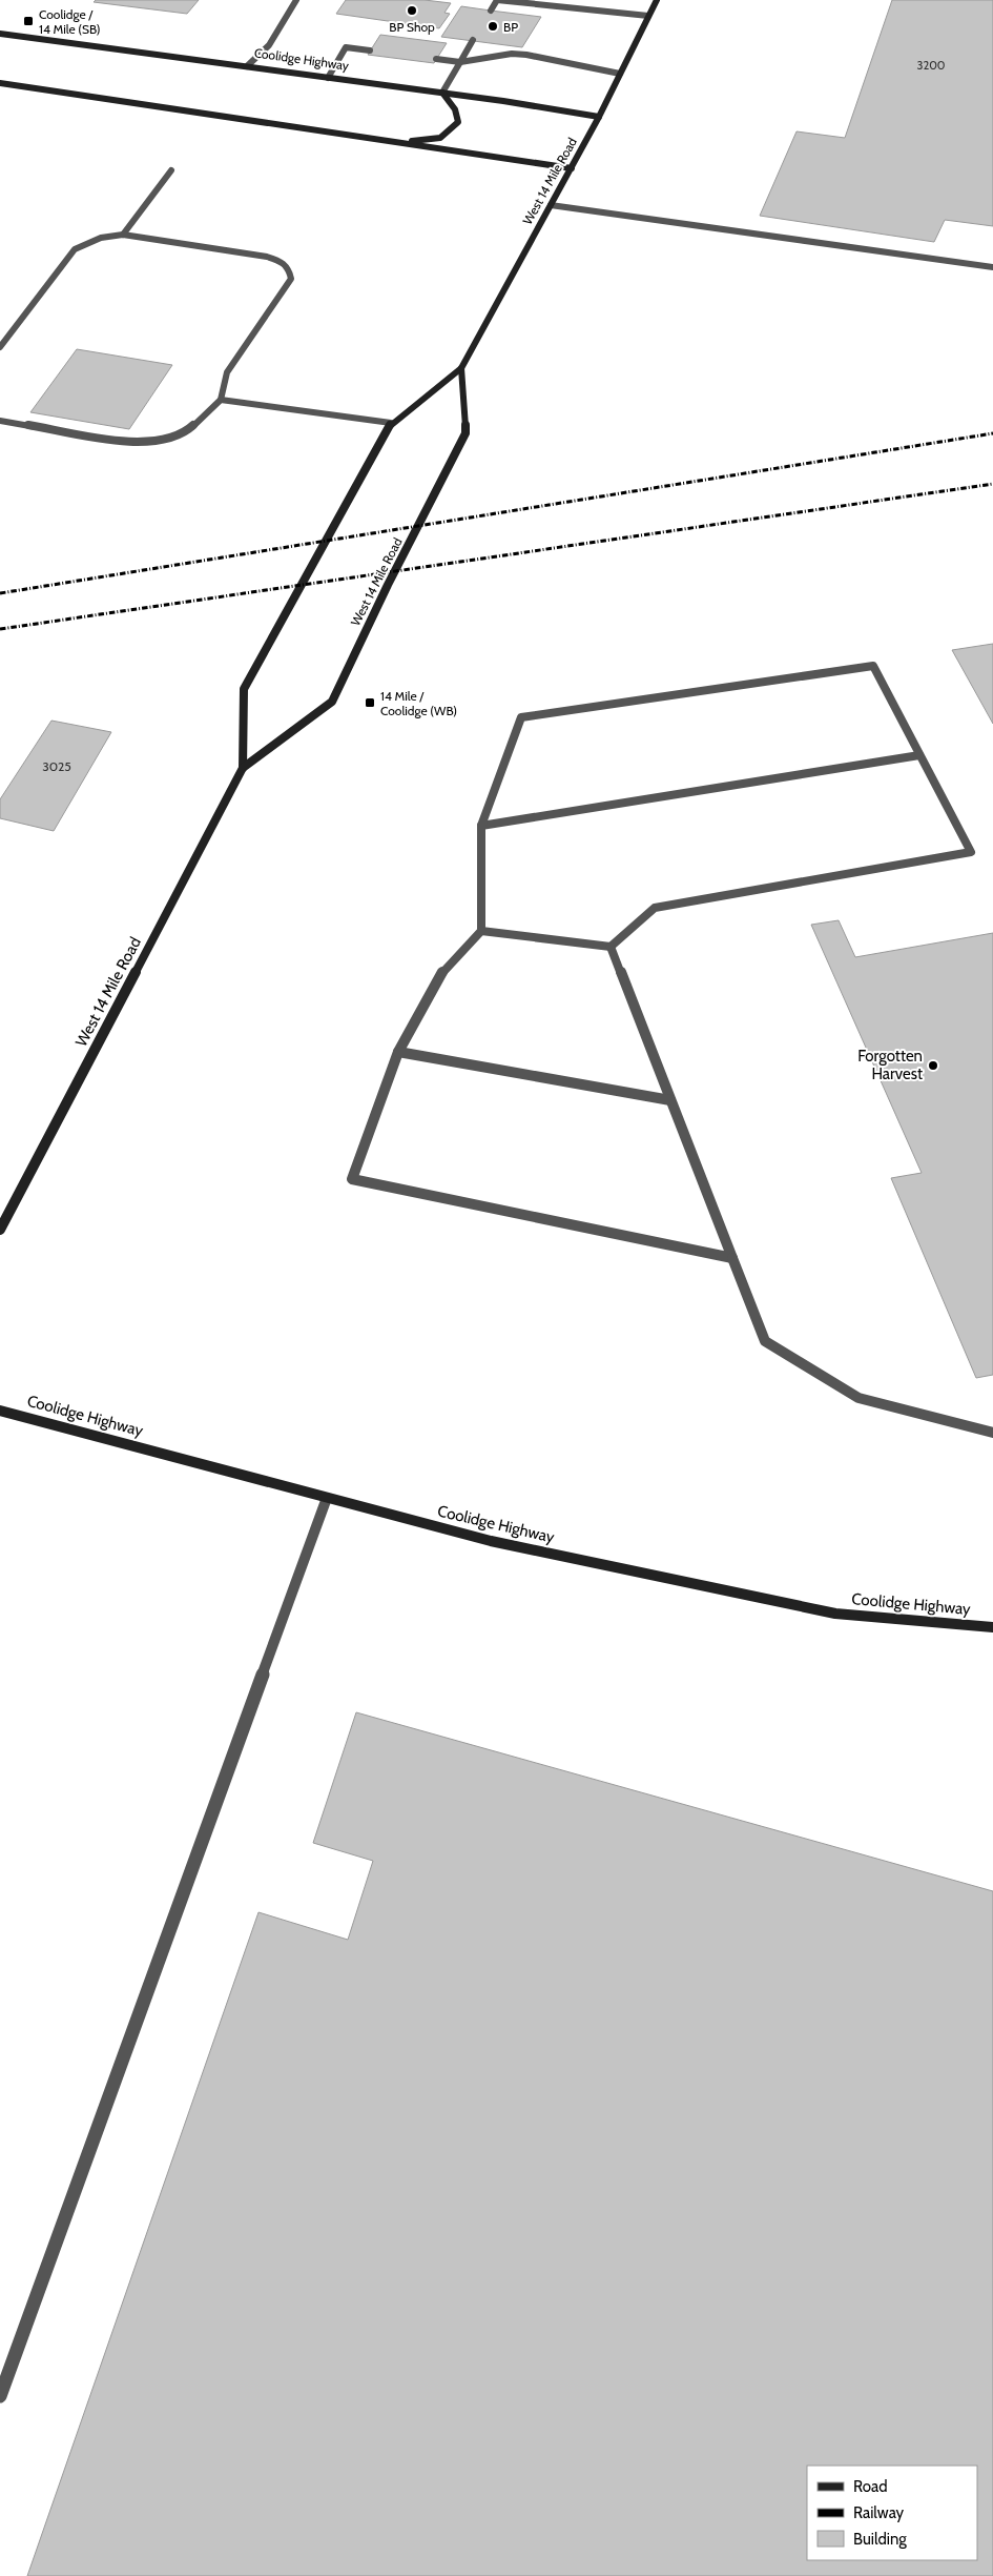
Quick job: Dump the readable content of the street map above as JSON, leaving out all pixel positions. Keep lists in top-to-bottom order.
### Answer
{
  "streets": {
    "main road": ["Coolidge Highway", "West 14 Mile Road"]
  },
  "crossings": [
    ["Coolidge Highway", "West 14 Mile Road"]
  ],
  "places": {
    "other": ["BP Shop", "BP", "Forgotten Harvest"],
    "transit": ["Coolidge / 14 Mile (SB)", "14 Mile / Coolidge (WB)"]
  },
  "house_numbers": ["3200", "3025"],
  "legend": ["Road", "Railway", "Building"]
}
